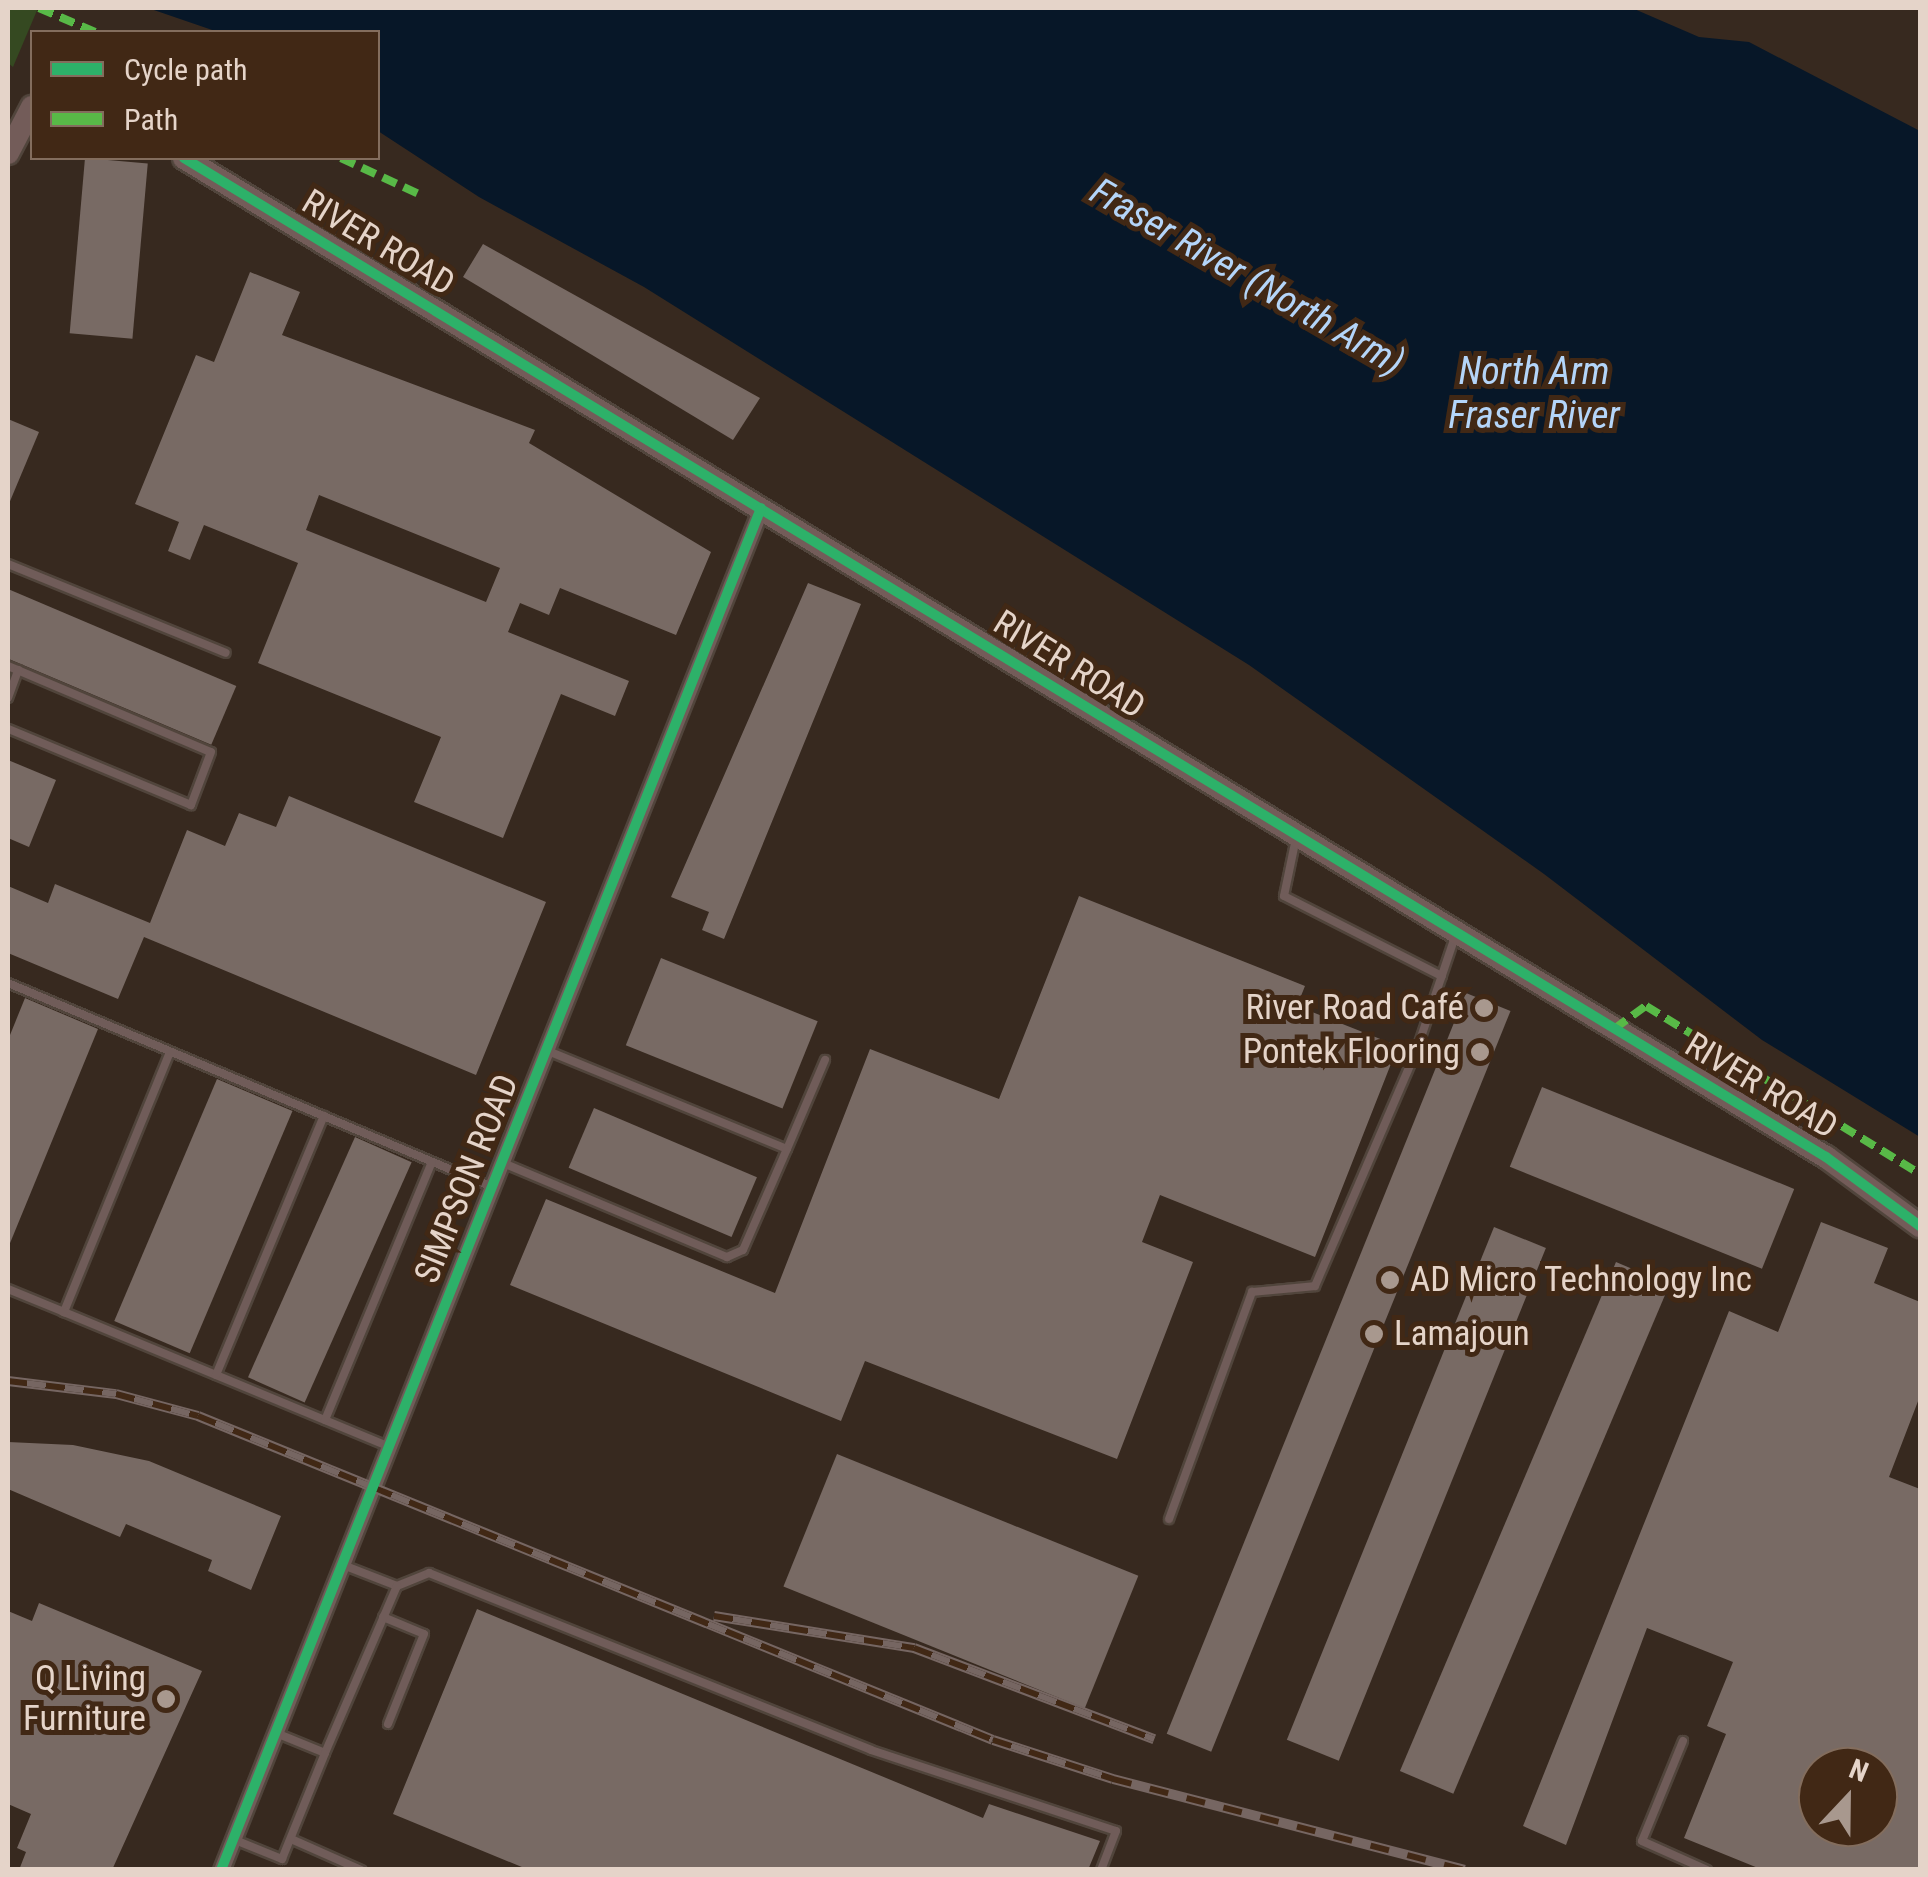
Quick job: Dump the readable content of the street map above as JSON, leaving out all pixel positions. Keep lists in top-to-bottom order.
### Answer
{
  "streets": {
    "street": ["RIVER ROAD", "SIMPSON ROAD"]
  },
  "crossings": [
    ["RIVER ROAD", "SIMPSON ROAD"]
  ],
  "water": ["Fraser River (North Arm)", "North Arm Fraser River"],
  "places": [
    "River Road Café",
    "Pontek Flooring",
    "AD Micro Technology Inc",
    "Lamajoun",
    "Q Living Furniture"
  ],
  "legend": ["Cycle path", "Path"],
  "north": "top"
}
